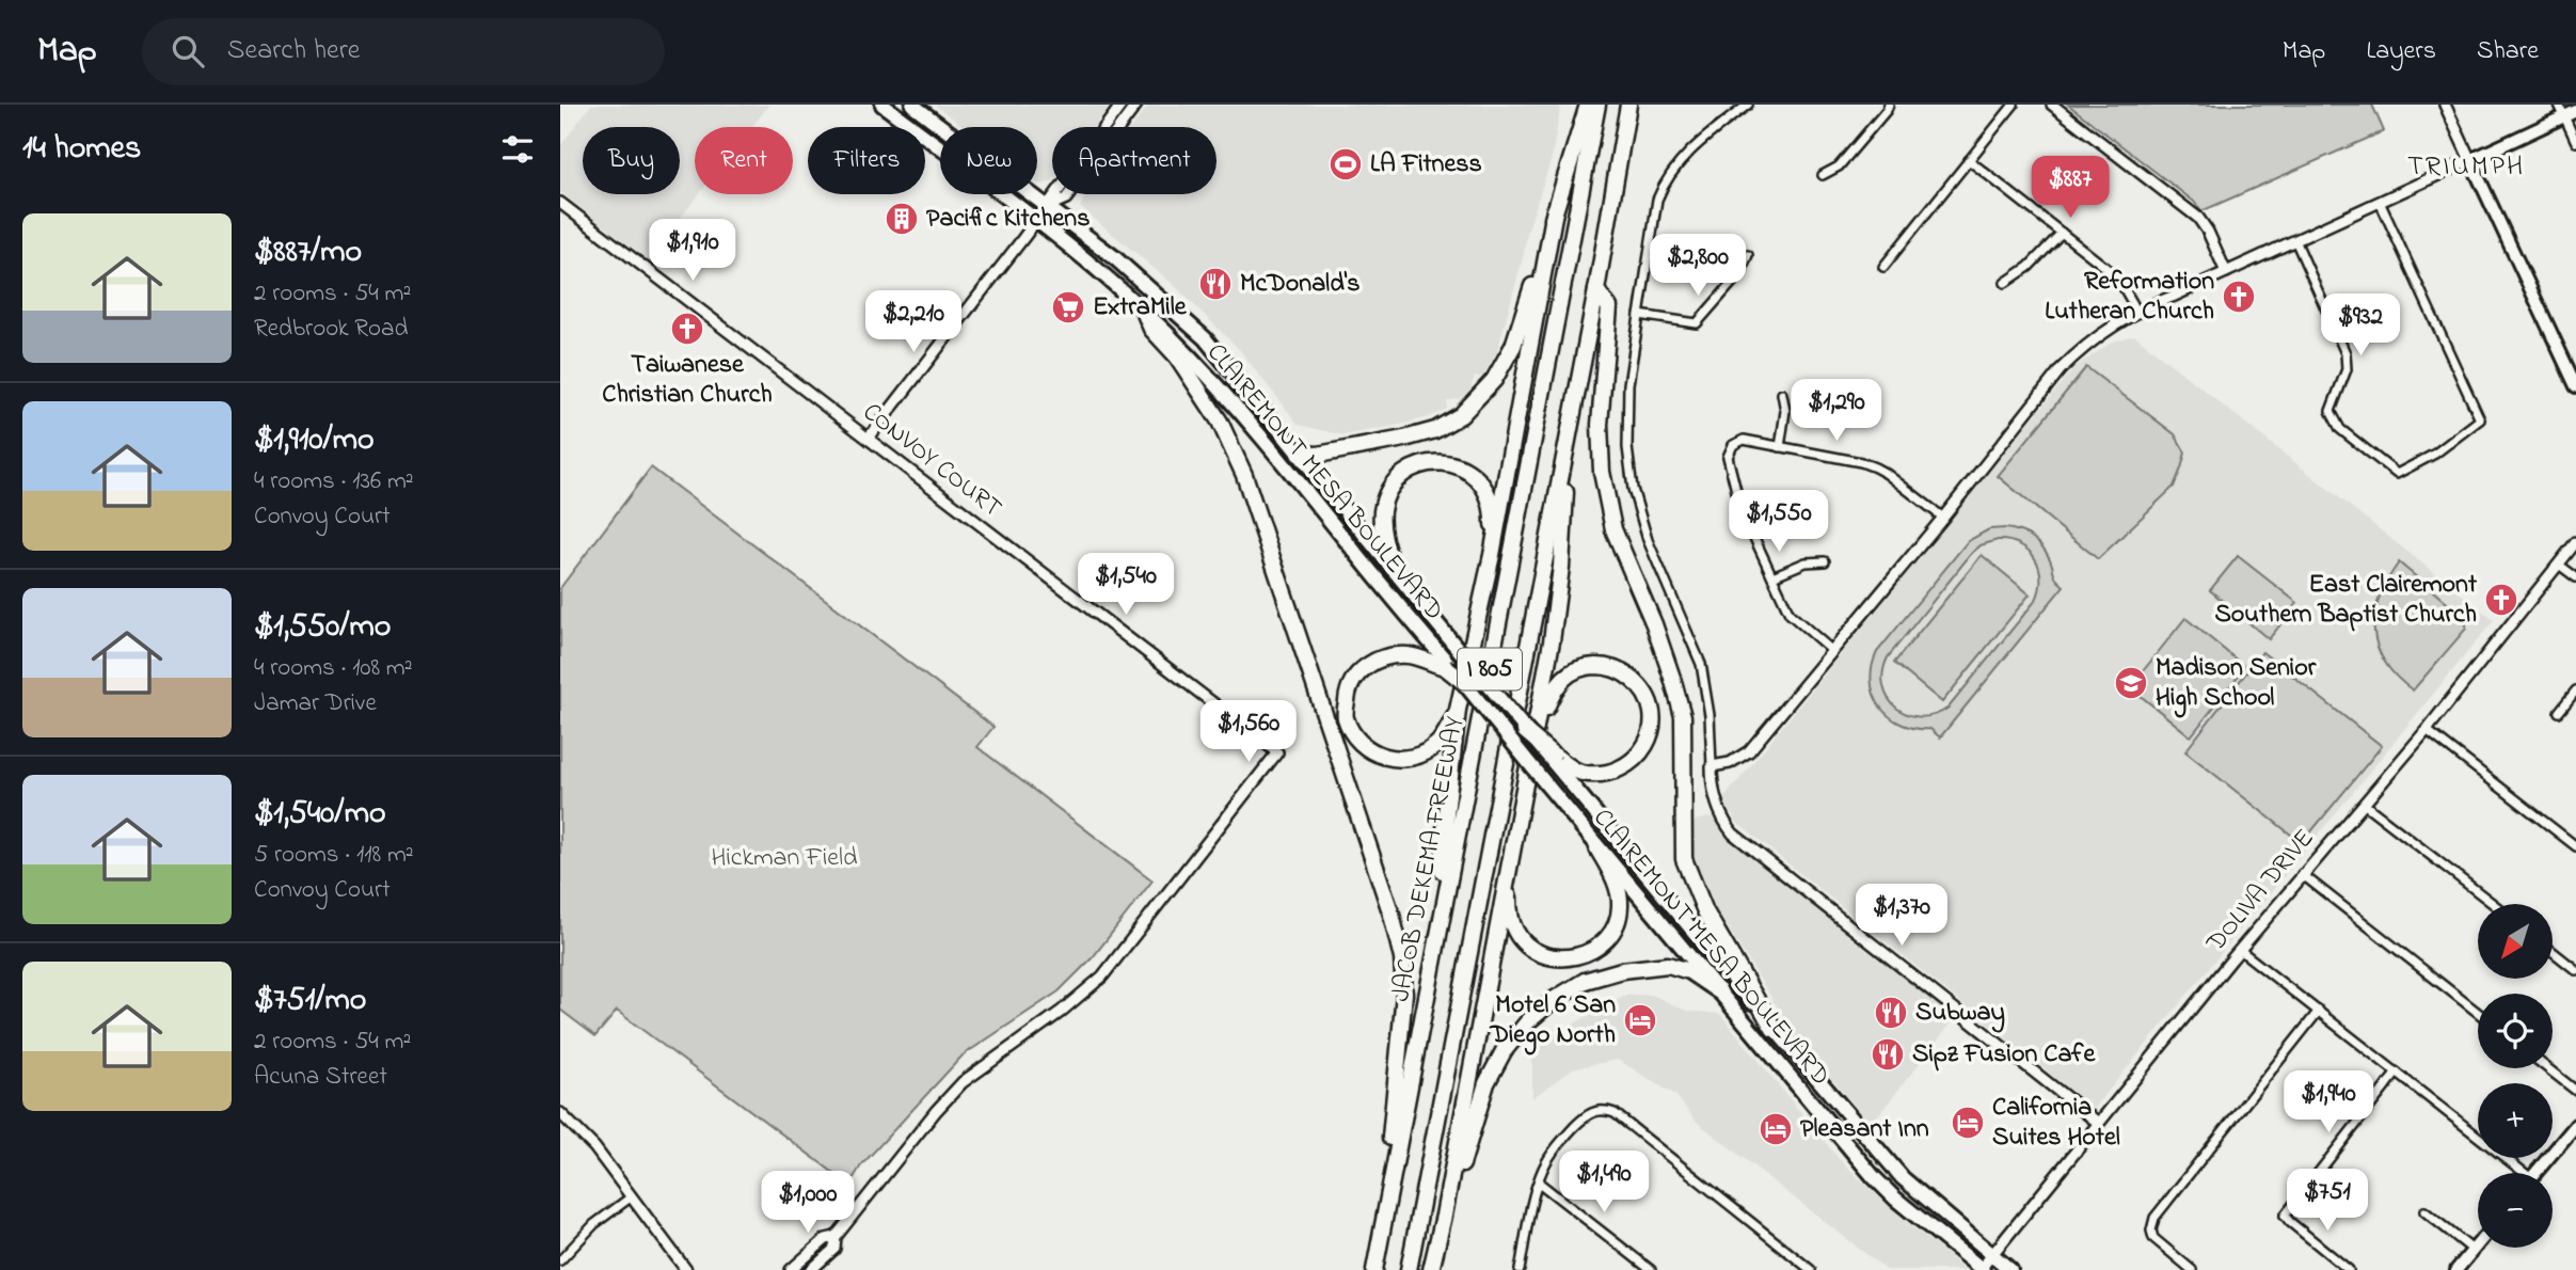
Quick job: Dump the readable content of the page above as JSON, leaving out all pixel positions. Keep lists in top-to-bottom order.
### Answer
{
  "streets": {
    "highway": ["I 805", "JACOB DEKEMA FREEWAY"],
    "main road": ["CLAIREMONT MESA BOULEVARD"],
    "street": ["CONVOY COURT", "DOLIVA DRIVE"]
  },
  "crossings": [
    ["CLAIREMONT MESA BOULEVARD", "DOLIVA DRIVE"]
  ],
  "districts": ["TRIUMPH"],
  "parks": ["Hickman Field"],
  "places": {
    "sports": ["LA Fitness"],
    "building": ["Pacific Kitchens"],
    "restaurant": ["McDonald's", "Subway", "Sipz Fusion Cafe"],
    "church": ["Reformation Lutheran Church", "Taiwanese Christian Church", "East Clairemont Southern Baptist Church"],
    "supermarket": ["ExtraMile"],
    "school or university": ["Madison Senior High School"],
    "hotel": ["Motel 6 San Diego North", "California Suites Hotel", "Pleasant Inn"]
  },
  "north": "bottom left",
  "page": {
    "header": "Map",
    "search": "Search here",
    "nav": ["Map", "Layers", "Share"],
    "heading": "14 homes",
    "chip": [
      "Buy",
      "Rent",
      "Filters",
      "New",
      "Apartment"
    ],
    "price": [
      "$887",
      "$1,910",
      "$2,800",
      "$2,210",
      "$932",
      "$1,290",
      "$1,550",
      "$1,540",
      "$1,560",
      "$1,370",
      "$1,940",
      "$1,490",
      "$751",
      "$1,000"
    ],
    "list": [
      {
        "name": "$887/mo",
        "note": "2 rooms · 54 m² · Redbrook Road"
      },
      {
        "name": "$1,910/mo",
        "note": "4 rooms · 136 m² · Convoy Court"
      },
      {
        "name": "$1,550/mo",
        "note": "4 rooms · 108 m² · Jamar Drive"
      },
      {
        "name": "$1,540/mo",
        "note": "5 rooms · 118 m² · Convoy Court"
      },
      {
        "name": "$751/mo",
        "note": "2 rooms · 54 m² · Acuna Street"
      }
    ],
    "map_buttons": ["+", "−"]
  }
}
